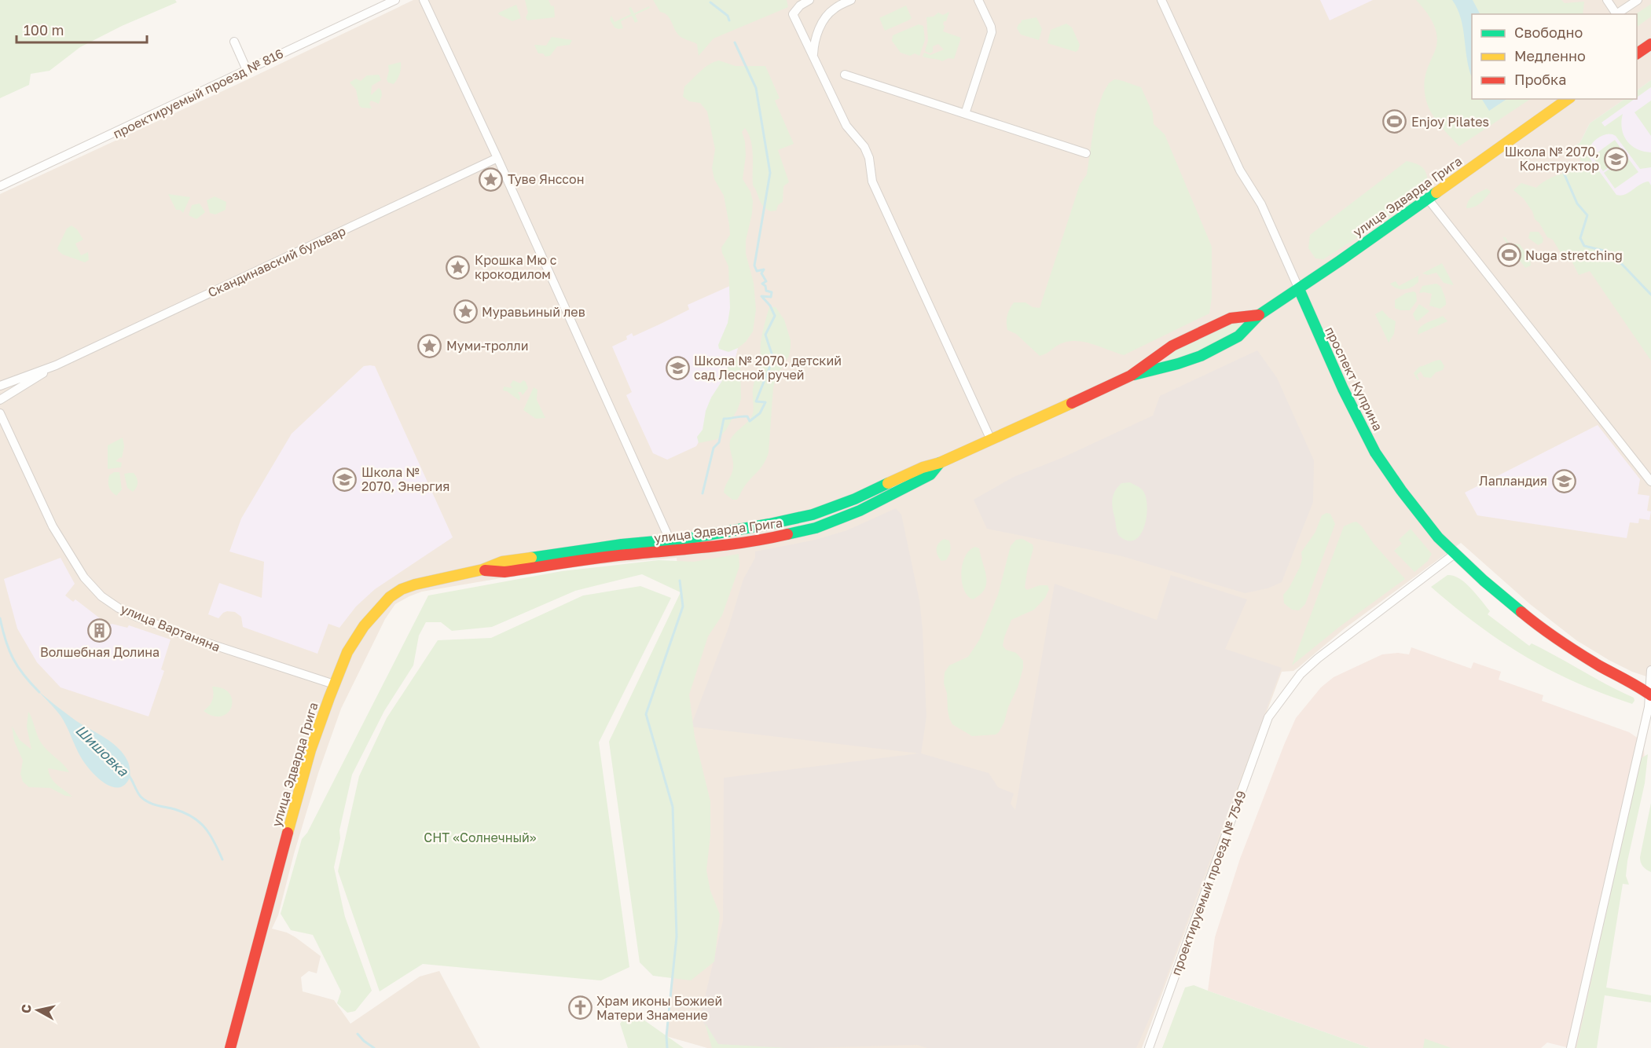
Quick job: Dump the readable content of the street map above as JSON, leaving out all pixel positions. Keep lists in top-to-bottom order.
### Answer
{
  "streets": {
    "street": [
      "проектируемый проезд № 816",
      "улица Эдварда Грига",
      "Скандинавский бульвар",
      "проспект Куприна",
      "улица Вартаняна",
      "проектируемый проезд № 7549"
    ]
  },
  "crossings": [
    ["улица Эдварда Грига", "проспект Куприна"],
    ["улица Эдварда Грига", "улица Вартаняна"],
    ["проспект Куприна", "проектируемый проезд № 7549"]
  ],
  "water": ["Шишовка"],
  "parks": ["СНТ «Солнечный»"],
  "places": {
    "sports": ["Enjoy Pilates", "Nuga stretching"],
    "school or university": [
      "Школа № 2070, Конструктор",
      "Школа № 2070, детский сад Лесной ручей",
      "Школа № 2070, Энергия",
      "Лапландия"
    ],
    "place": [
      "Туве Янссон",
      "Крошка Мю с крокодилом",
      "Муравьиный лев",
      "Муми-тролли"
    ],
    "building": ["Волшебная Долина"],
    "church": ["Храм иконы Божией Матери Знамение"]
  },
  "legend": ["Свободно", "Медленно", "Пробка"],
  "scale_bar": "100 m",
  "north": "left"
}
